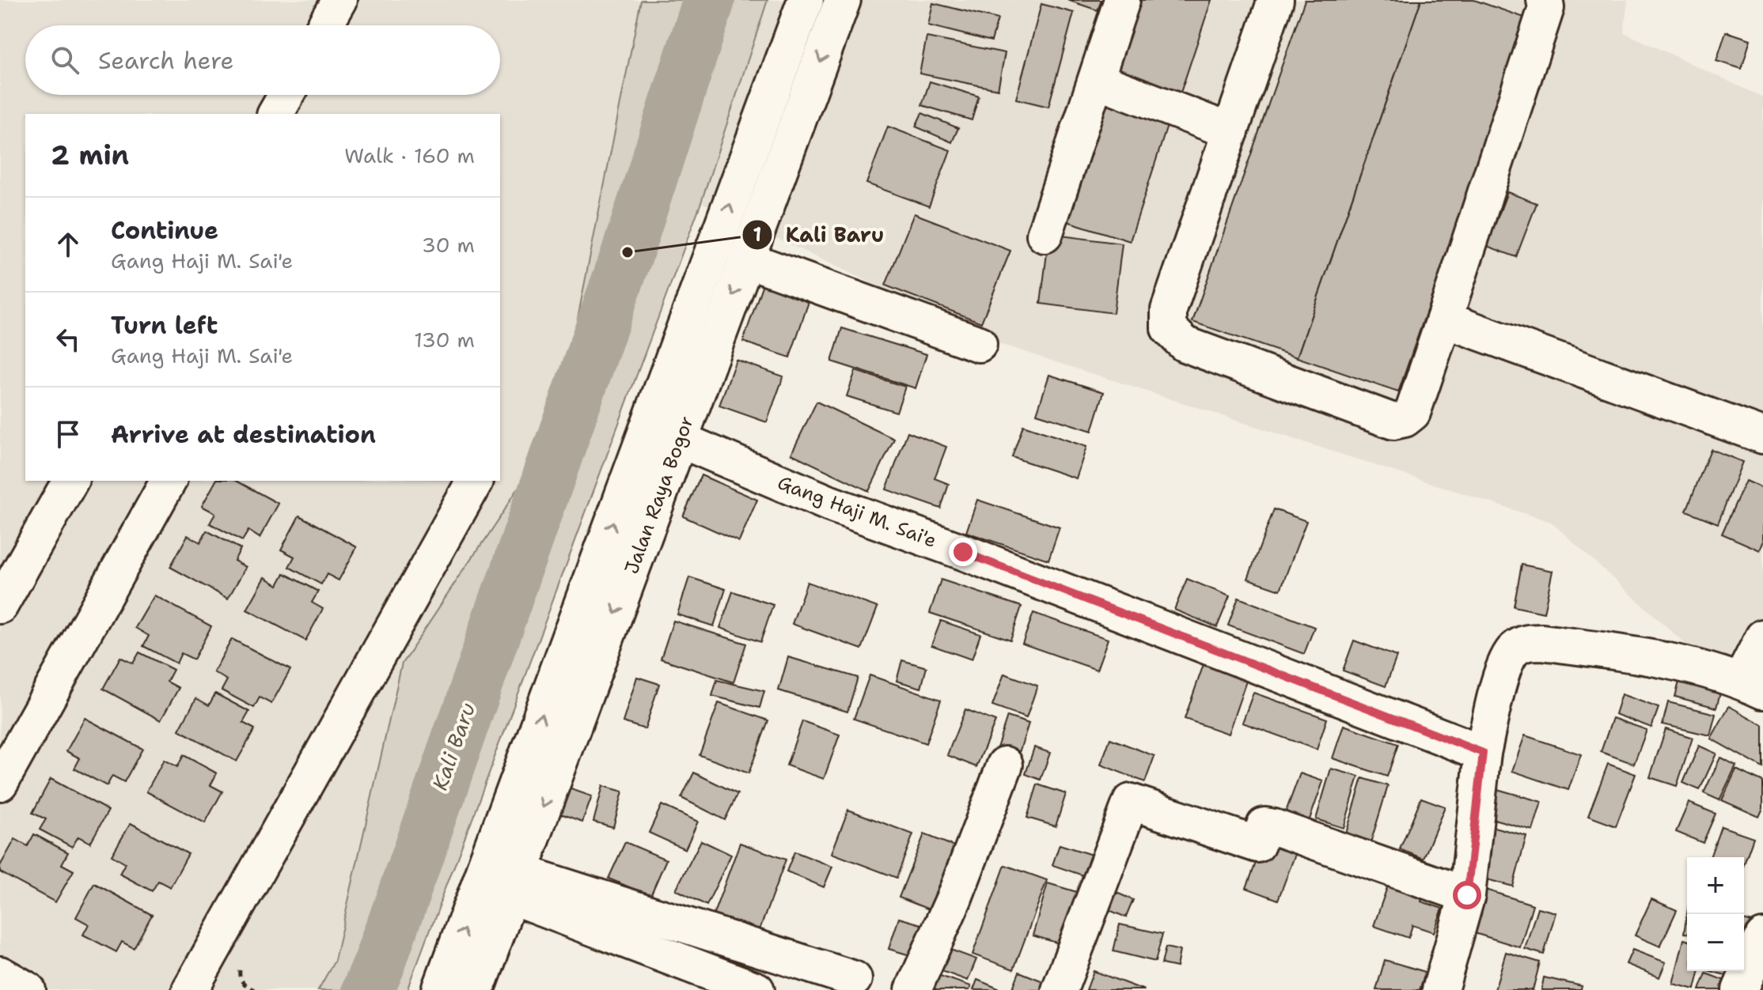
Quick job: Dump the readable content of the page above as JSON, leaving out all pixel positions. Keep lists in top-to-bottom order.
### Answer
{
  "streets": {
    "main road": ["Jalan Raya Bogor", "Gang Haji M. Sai'e"]
  },
  "crossings": [
    ["Jalan Raya Bogor", "Gang Haji M. Sai'e"]
  ],
  "water": ["Kali Baru"],
  "places": ["Kali Baru"],
  "page": {
    "search": "Search here",
    "heading": ["2 min", "Walk · 160 m"],
    "list": [
      ["Continue", "Gang Haji M. Sai'e", "30 m"],
      ["Turn left", "Gang Haji M. Sai'e", "130 m"],
      "Arrive at destination"
    ],
    "map_buttons": ["+", "−"]
  }
}
